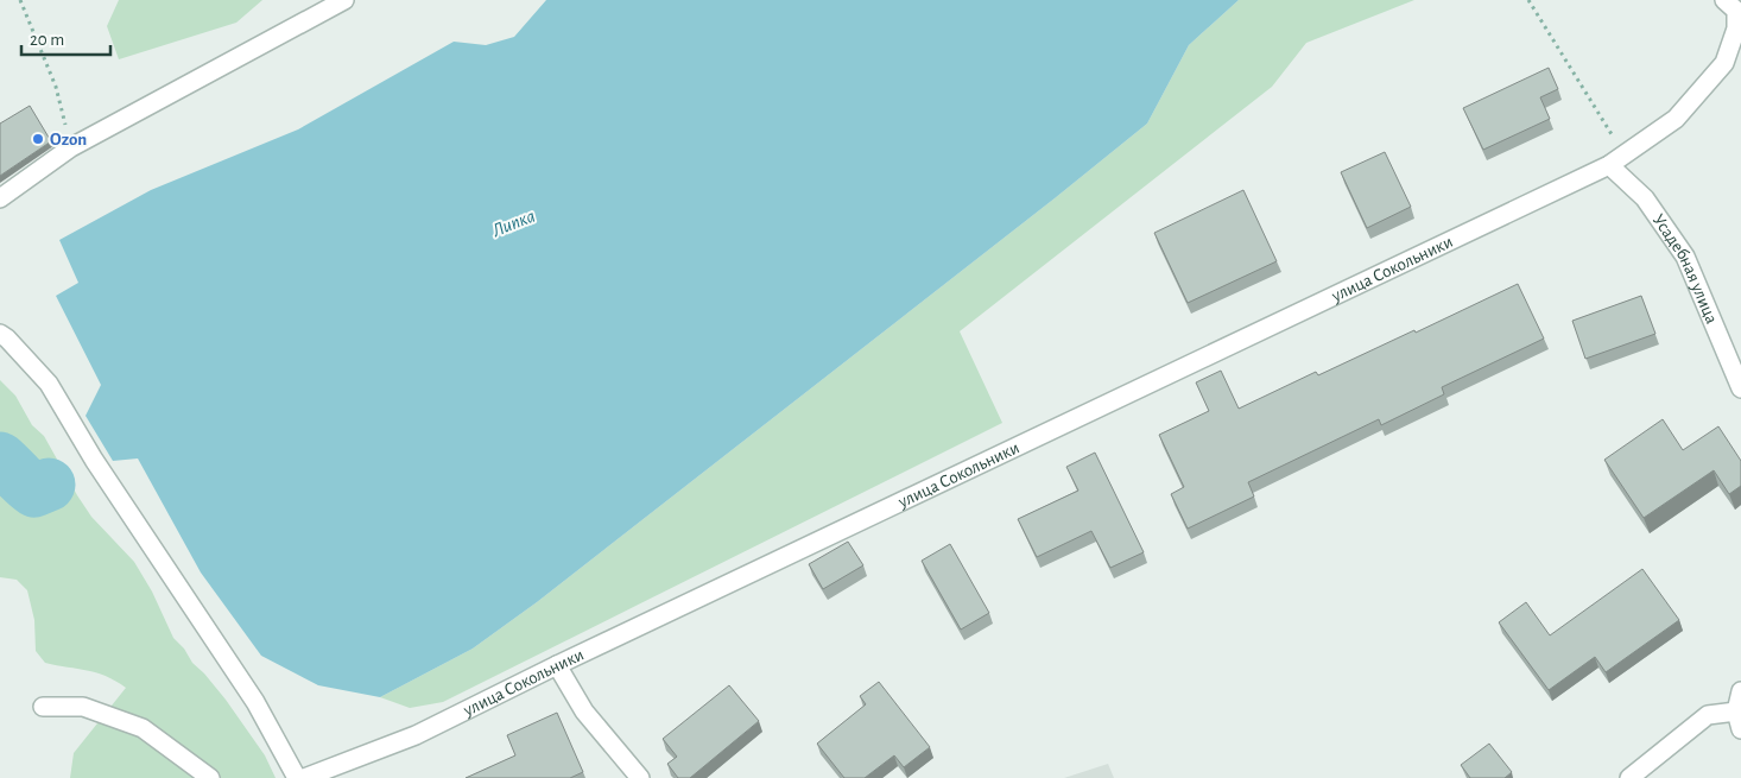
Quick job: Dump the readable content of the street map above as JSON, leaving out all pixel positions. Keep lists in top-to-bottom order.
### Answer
{
  "streets": {
    "street": ["улица Сокольники", "Усадебная улица"]
  },
  "crossings": [
    ["улица Сокольники", "Усадебная улица"]
  ],
  "water": ["Липка"],
  "places": ["Ozon"],
  "scale_bar": "20 m"
}
